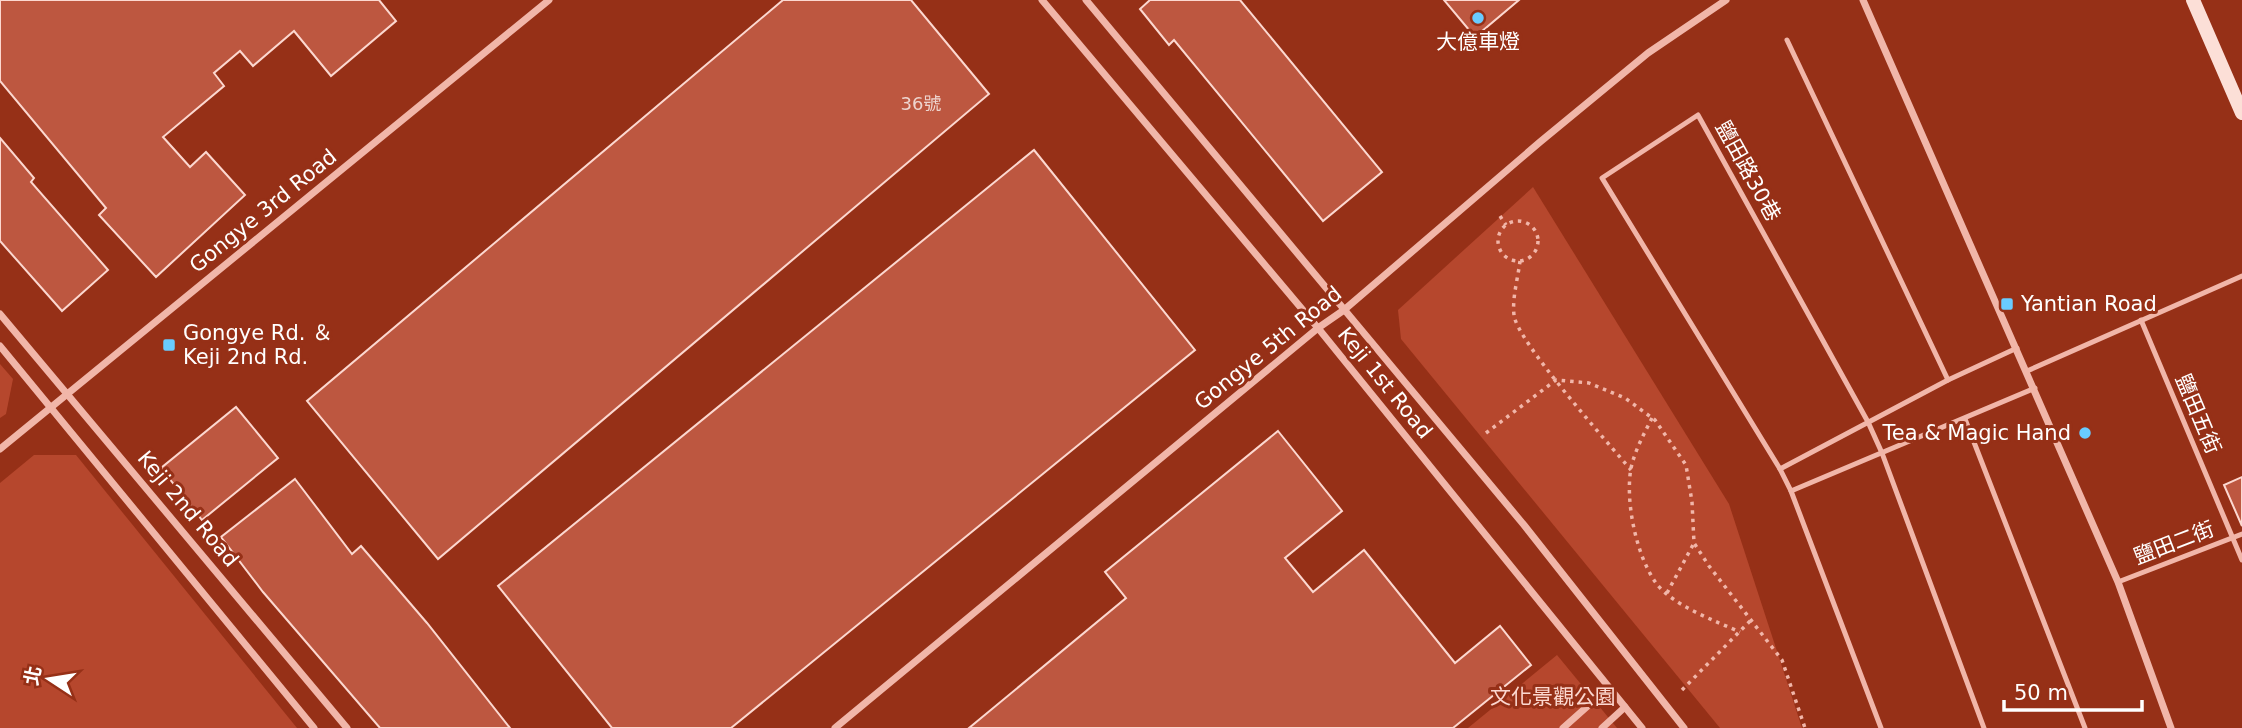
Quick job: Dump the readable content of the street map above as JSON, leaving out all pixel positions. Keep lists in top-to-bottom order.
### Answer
{
  "streets": {
    "street": [
      "Gongye 3rd Road",
      "Gongye 5th Road",
      "Keji 1st Road",
      "Keji 2nd Road"
    ],
    "lane": ["鹽田路30巷", "鹽田五街", "鹽田二街"]
  },
  "crossings": [
    ["Gongye 3rd Road", "Keji 2nd Road"],
    ["Gongye 5th Road", "Keji 1st Road"],
    ["鹽田五街", "鹽田二街"]
  ],
  "parks": ["文化景觀公園"],
  "places": {
    "other": ["大億車燈", "Tea & Magic Hand"],
    "transit": ["Yantian Road", "Gongye Rd. ＆ Keji 2nd Rd."]
  },
  "house_numbers": ["36號"],
  "scale_bar": "50 m",
  "north": "left"
}
